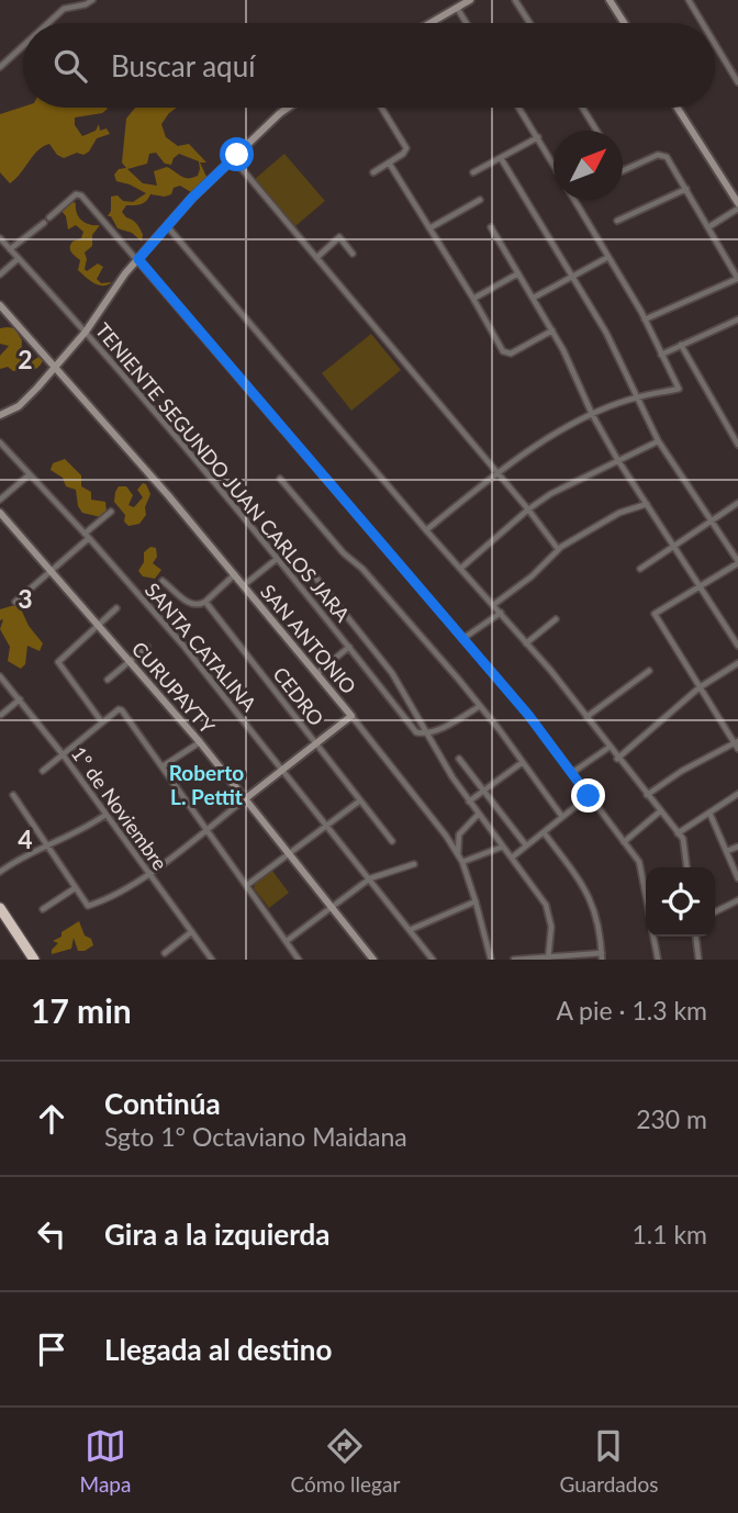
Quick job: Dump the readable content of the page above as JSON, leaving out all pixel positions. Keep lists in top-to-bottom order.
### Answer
{
  "streets": {
    "street": [
      "TENIENTE SEGUNDO JUAN CARLOS JARA",
      "SAN ANTONIO",
      "SANTA CATALINA",
      "CURUPAYTY",
      "CEDRO",
      "1º de Noviembre"
    ]
  },
  "districts": ["Roberto L. Pettit"],
  "north": "top right",
  "page": {
    "search": "Buscar aquí",
    "heading": ["17 min", "A pie · 1.3 km"],
    "list": [
      ["Continúa", "Sgto 1° Octaviano Maidana", "230 m"],
      ["Gira a la izquierda", "1.1 km"],
      "Llegada al destino"
    ],
    "nav": ["Mapa", "Cómo llegar", "Guardados"]
  },
  "grid": {
    "rows": ["2", "3", "4"]
  }
}
